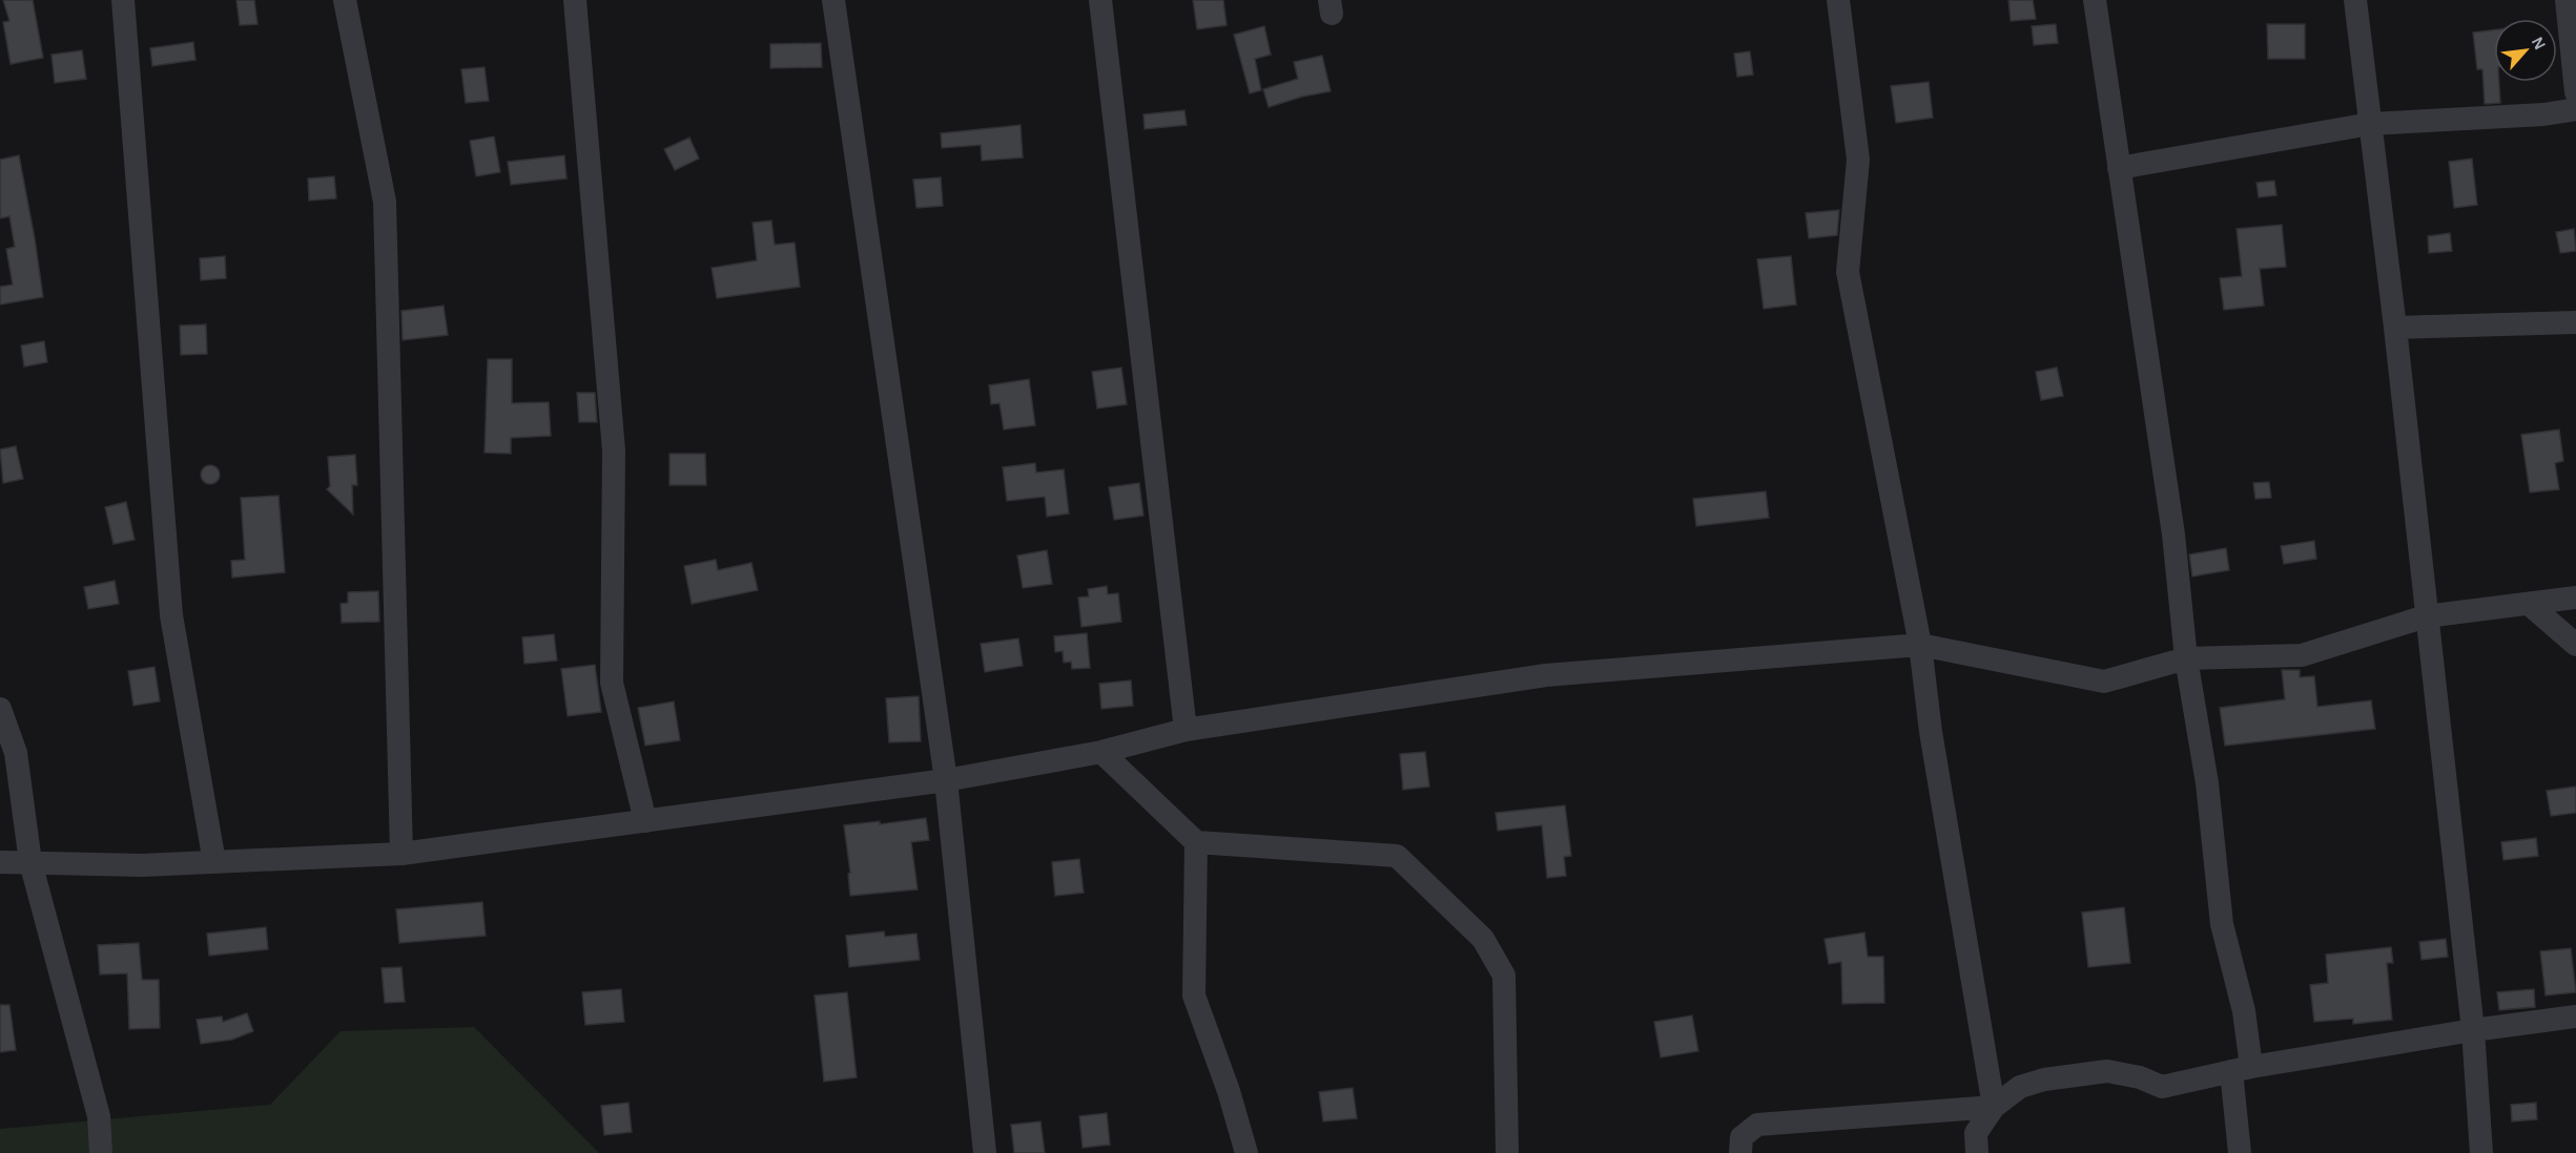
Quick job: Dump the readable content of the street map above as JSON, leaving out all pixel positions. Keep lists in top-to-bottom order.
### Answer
{
  "north": "top right"
}
